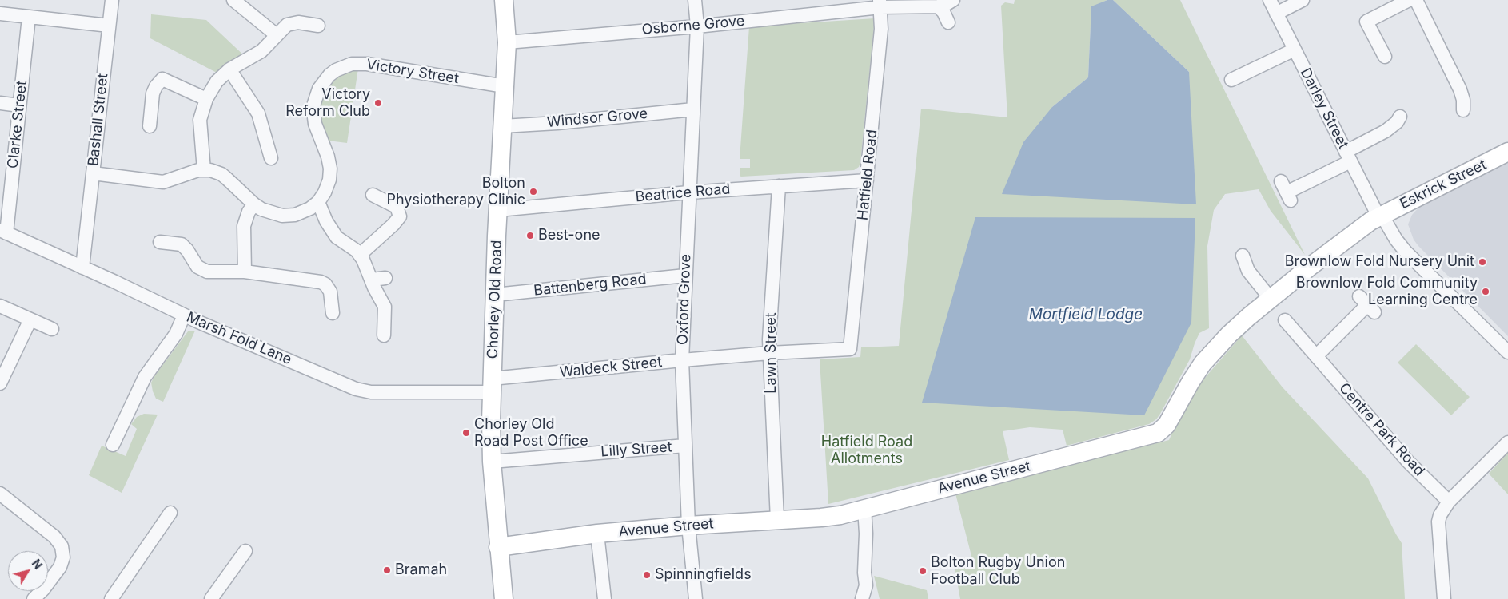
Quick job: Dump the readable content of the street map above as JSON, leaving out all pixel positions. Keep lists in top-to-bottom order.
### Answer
{
  "streets": {
    "street": [
      "Osborne Grove",
      "Victory Street",
      "Darley Street",
      "Windsor Grove",
      "Bashall Street",
      "Clarke Street",
      "Hatfield Road",
      "Eskrick Street",
      "Beatrice Road",
      "Battenberg Road",
      "Chorley Old Road",
      "Oxford Grove",
      "Marsh Fold Lane",
      "Lawn Street",
      "Waldeck Street",
      "Centre Park Road",
      "Lilly Street",
      "Avenue Street"
    ]
  },
  "crossings": [
    ["Osborne Grove", "Hatfield Road"],
    ["Osborne Grove", "Chorley Old Road"],
    ["Osborne Grove", "Oxford Grove"],
    ["Victory Street", "Bashall Street"],
    ["Victory Street", "Chorley Old Road"],
    ["Darley Street", "Eskrick Street"],
    ["Darley Street", "Avenue Street"],
    ["Windsor Grove", "Chorley Old Road"],
    ["Windsor Grove", "Oxford Grove"],
    ["Bashall Street", "Marsh Fold Lane"],
    ["Clarke Street", "Marsh Fold Lane"],
    ["Hatfield Road", "Beatrice Road"],
    ["Hatfield Road", "Waldeck Street"],
    ["Eskrick Street", "Avenue Street"],
    ["Beatrice Road", "Chorley Old Road"],
    ["Beatrice Road", "Oxford Grove"],
    ["Beatrice Road", "Lawn Street"],
    ["Battenberg Road", "Chorley Old Road"],
    ["Battenberg Road", "Oxford Grove"],
    ["Chorley Old Road", "Marsh Fold Lane"],
    ["Chorley Old Road", "Waldeck Street"],
    ["Chorley Old Road", "Lilly Street"],
    ["Chorley Old Road", "Avenue Street"],
    ["Oxford Grove", "Waldeck Street"],
    ["Oxford Grove", "Lilly Street"],
    ["Oxford Grove", "Avenue Street"],
    ["Marsh Fold Lane", "Waldeck Street"],
    ["Lawn Street", "Waldeck Street"],
    ["Lawn Street", "Avenue Street"]
  ],
  "water": ["Mortfield Lodge"],
  "parks": ["Hatfield Road Allotments"],
  "places": [
    "Victory Reform Club",
    "Bolton Physiotherapy Clinic",
    "Best-one",
    "Brownlow Fold Nursery Unit",
    "Brownlow Fold Community Learning Centre",
    "Chorley Old Road Post Office",
    "Bramah",
    "Bolton Rugby Union Football Club",
    "Spinningfields"
  ],
  "north": "top right"
}
